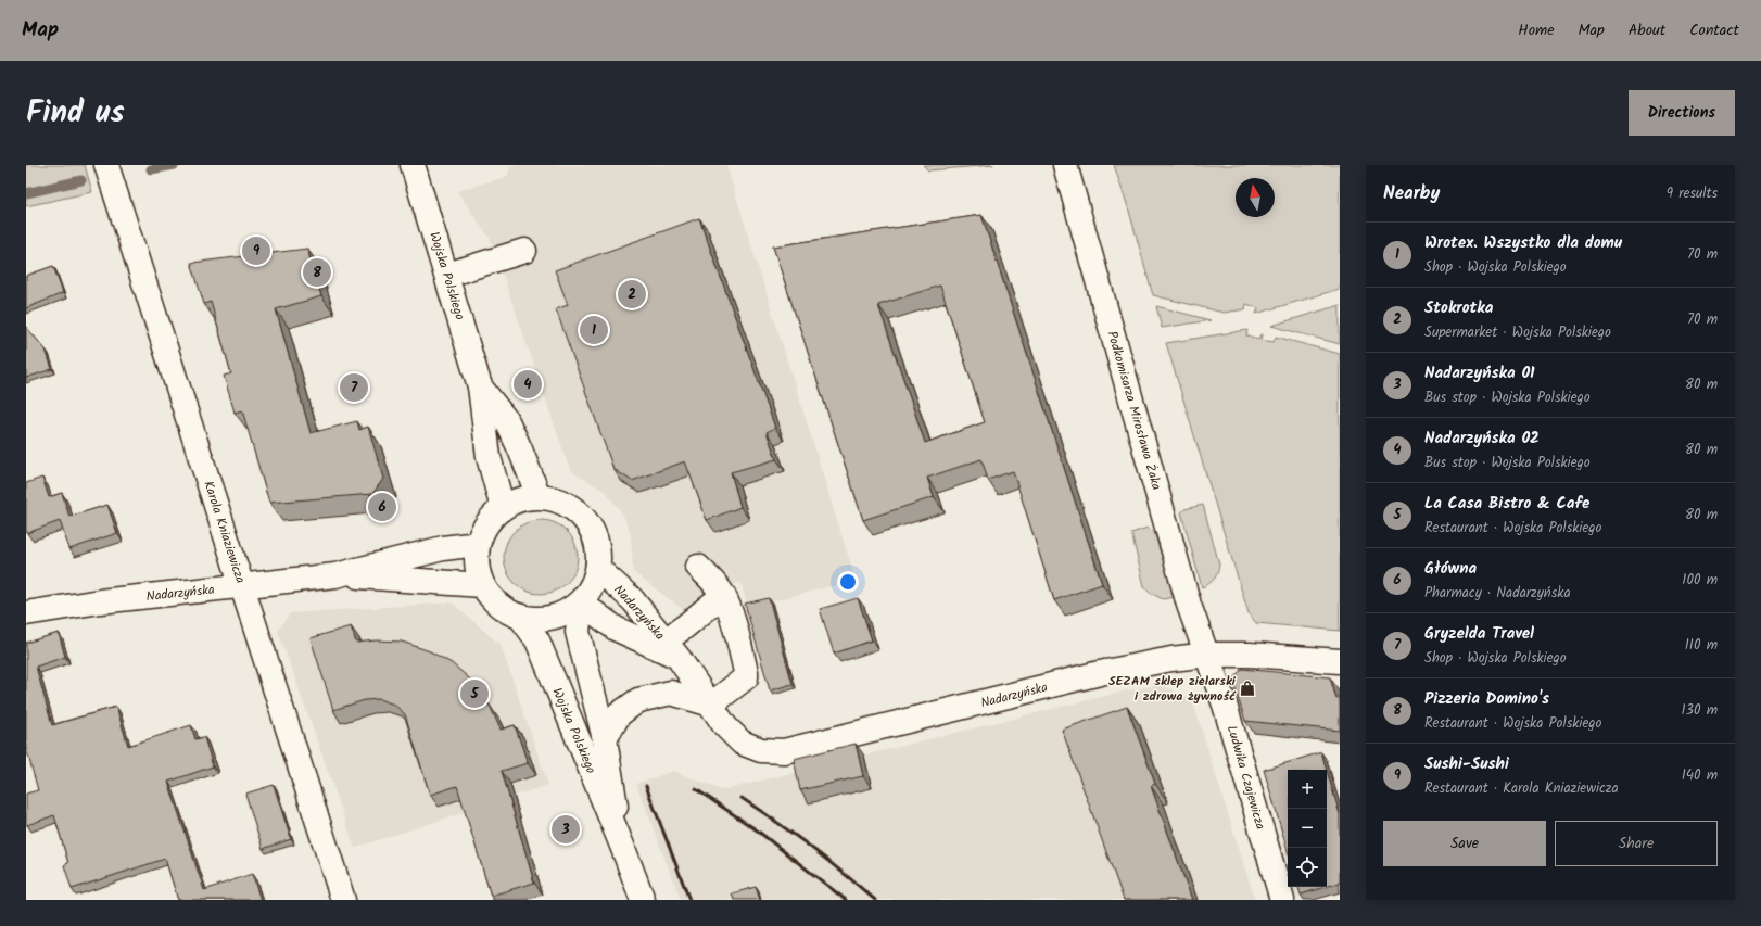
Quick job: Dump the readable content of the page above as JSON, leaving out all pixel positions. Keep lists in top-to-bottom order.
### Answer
{
  "streets": {
    "street": [
      "Wojska Polskiego",
      "Podkomisarza Mirosława Żaka",
      "Karola Kniaziewicza",
      "Nadarzyńska",
      "Ludwika Czajewicza"
    ]
  },
  "crossings": [
    ["Wojska Polskiego", "Nadarzyńska"],
    ["Podkomisarza Mirosława Żaka", "Nadarzyńska"],
    ["Podkomisarza Mirosława Żaka", "Ludwika Czajewicza"],
    ["Karola Kniaziewicza", "Nadarzyńska"],
    ["Nadarzyńska", "Ludwika Czajewicza"]
  ],
  "places": {
    "shop": ["SEZAM sklep zielarski i zdrowa żywność"]
  },
  "north": "top",
  "page": {
    "header": "Map",
    "nav": [
      "Home",
      "Map",
      "About",
      "Contact"
    ],
    "title": "Find us",
    "buttons": [
      "Directions",
      ["Save", "Share"]
    ],
    "heading": ["Nearby", "9 results"],
    "list": [
      {
        "mark": "1",
        "name": "Wrotex. Wszystko dla domu",
        "note": "Shop · Wojska Polskiego",
        "value": "70 m"
      },
      {
        "mark": "2",
        "name": "Stokrotka",
        "note": "Supermarket · Wojska Polskiego",
        "value": "70 m"
      },
      {
        "mark": "3",
        "name": "Nadarzyńska 01",
        "note": "Bus stop · Wojska Polskiego",
        "value": "80 m"
      },
      {
        "mark": "4",
        "name": "Nadarzyńska 02",
        "note": "Bus stop · Wojska Polskiego",
        "value": "80 m"
      },
      {
        "mark": "5",
        "name": "La Casa Bistro & Cafe",
        "note": "Restaurant · Wojska Polskiego",
        "value": "80 m"
      },
      {
        "mark": "6",
        "name": "Główna",
        "note": "Pharmacy · Nadarzyńska",
        "value": "100 m"
      },
      {
        "mark": "7",
        "name": "Gryzelda Travel",
        "note": "Shop · Wojska Polskiego",
        "value": "110 m"
      },
      {
        "mark": "8",
        "name": "Pizzeria Domino's",
        "note": "Restaurant · Wojska Polskiego",
        "value": "130 m"
      },
      {
        "mark": "9",
        "name": "Sushi-Sushi",
        "note": "Restaurant · Karola Kniaziewicza",
        "value": "140 m"
      }
    ],
    "pins": [
      "9",
      "8",
      "2",
      "1",
      "4",
      "7",
      "6",
      "5",
      "3"
    ],
    "map_buttons": ["+", "−"]
  }
}
